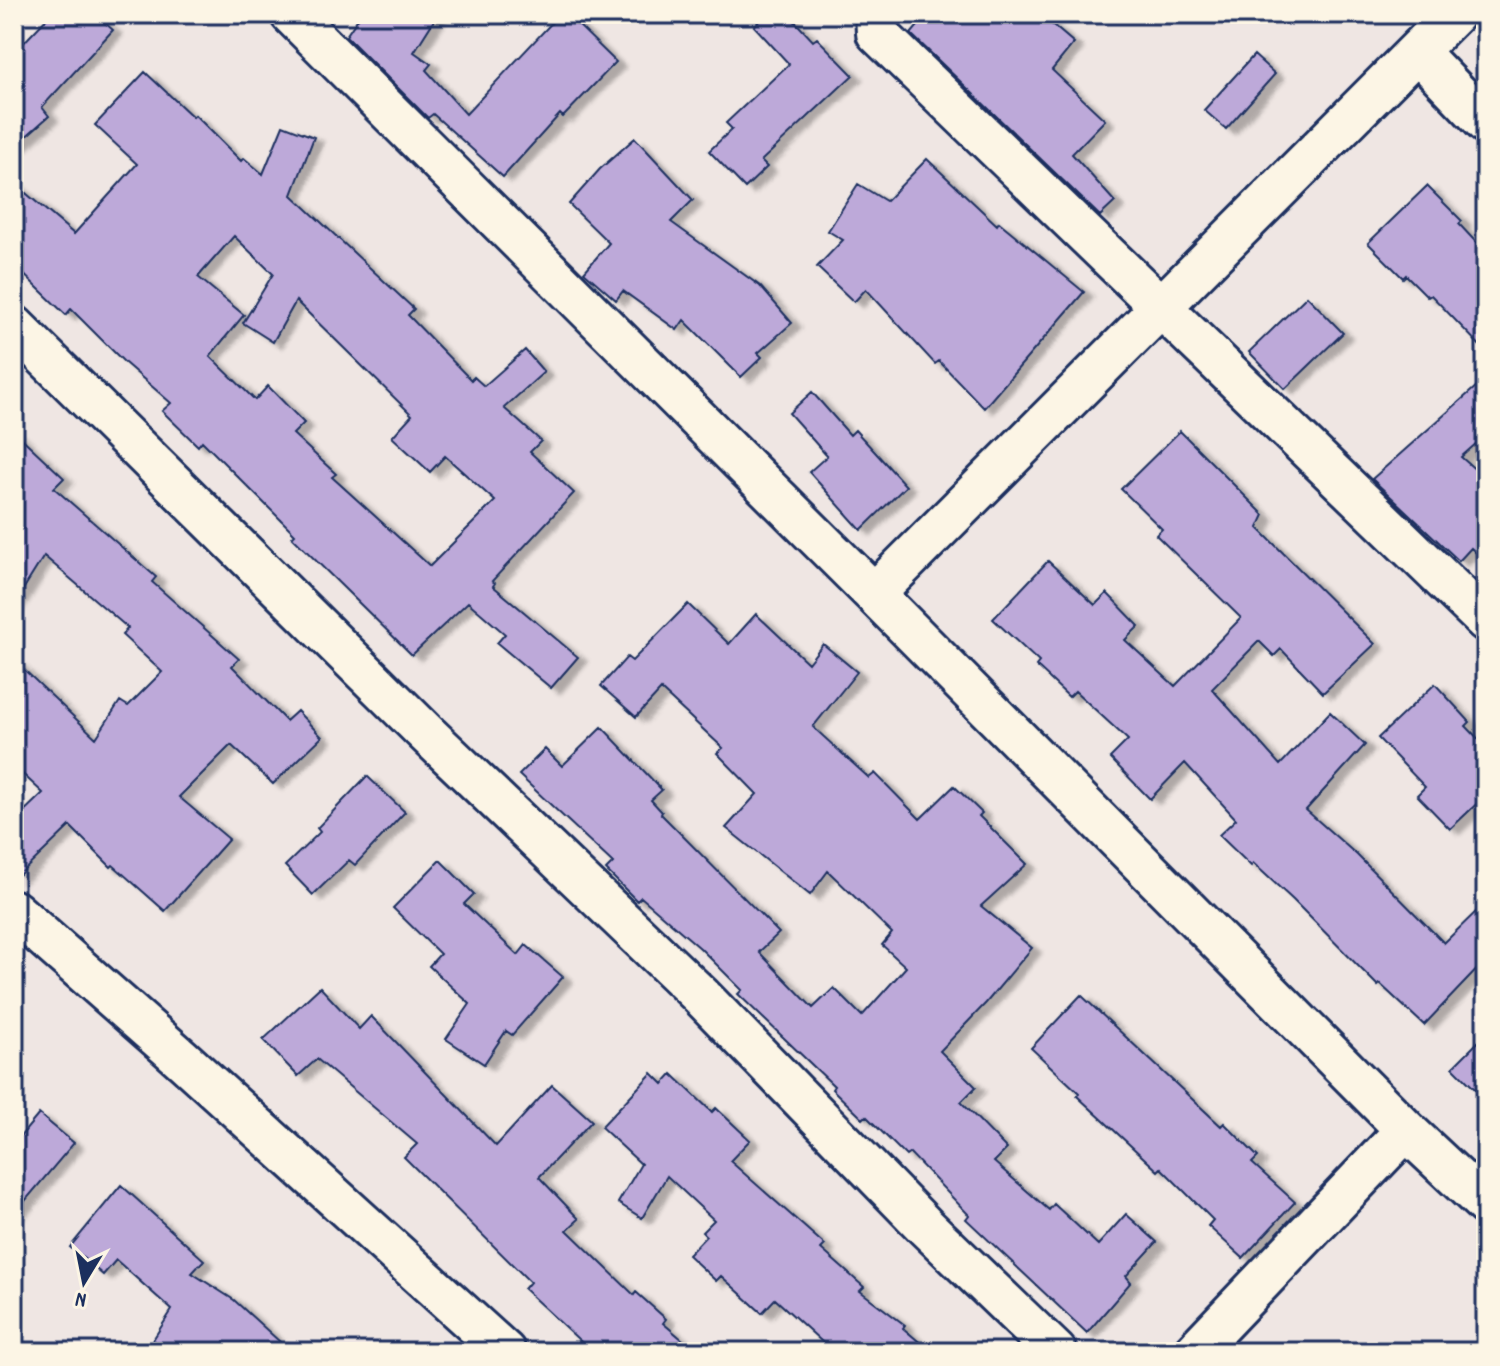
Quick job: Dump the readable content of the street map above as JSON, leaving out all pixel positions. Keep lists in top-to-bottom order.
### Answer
{
  "north": "bottom"
}
